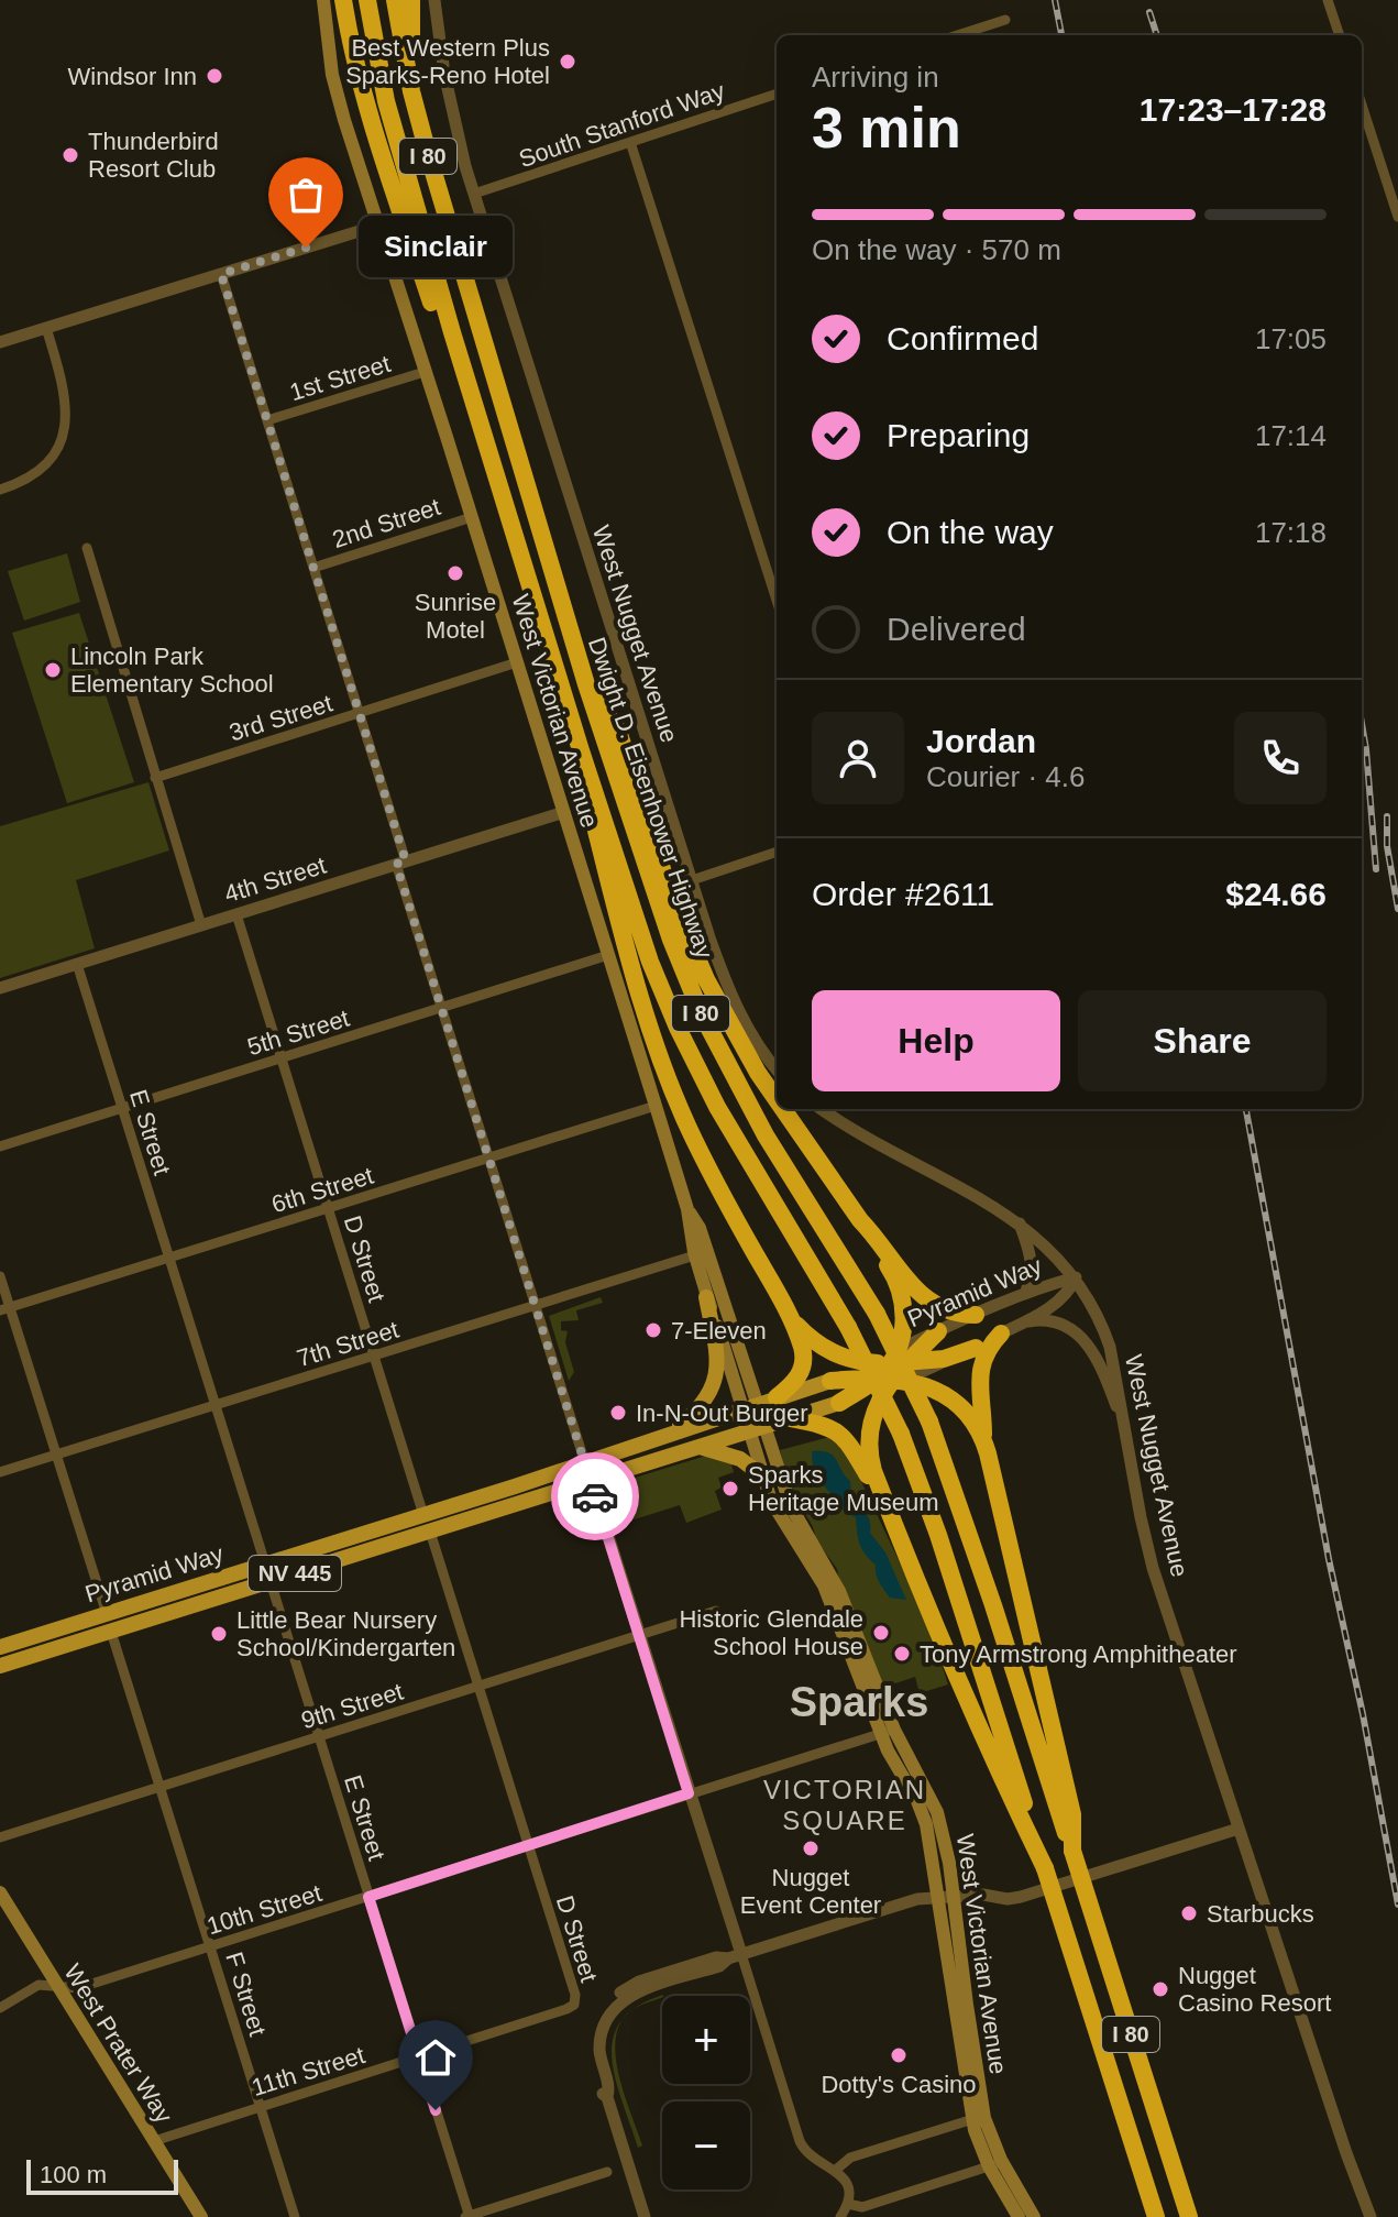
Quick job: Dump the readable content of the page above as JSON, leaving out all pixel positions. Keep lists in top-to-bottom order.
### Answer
{
  "streets": {
    "highway": ["I 80", "Dwight D. Eisenhower Highway"],
    "main road": [
      "West Victorian Avenue",
      "Pyramid Way",
      "NV 445",
      "West Prater Way"
    ],
    "street": [
      "South Stanford Way",
      "1st Street",
      "2nd Street",
      "West Nugget Avenue",
      "3rd Street",
      "4th Street",
      "5th Street",
      "E Street",
      "6th Street",
      "D Street",
      "7th Street",
      "9th Street",
      "10th Street",
      "F Street",
      "11th Street"
    ]
  },
  "crossings": [
    ["South Stanford Way", "West Nugget Avenue"],
    ["1st Street", "West Victorian Avenue"],
    ["2nd Street", "West Victorian Avenue"],
    ["West Nugget Avenue", "Pyramid Way"],
    ["West Victorian Avenue", "3rd Street"],
    ["West Victorian Avenue", "4th Street"],
    ["West Victorian Avenue", "5th Street"],
    ["West Victorian Avenue", "6th Street"],
    ["West Victorian Avenue", "Pyramid Way"],
    ["West Victorian Avenue", "7th Street"],
    ["West Victorian Avenue", "10th Street"],
    ["4th Street", "E Street"],
    ["4th Street", "D Street"],
    ["5th Street", "E Street"],
    ["5th Street", "D Street"],
    ["E Street", "6th Street"],
    ["E Street", "Pyramid Way"],
    ["E Street", "7th Street"],
    ["E Street", "9th Street"],
    ["E Street", "10th Street"],
    ["E Street", "11th Street"],
    ["6th Street", "D Street"],
    ["D Street", "Pyramid Way"],
    ["D Street", "7th Street"],
    ["D Street", "9th Street"],
    ["D Street", "10th Street"],
    ["D Street", "11th Street"],
    ["Pyramid Way", "F Street"],
    ["9th Street", "F Street"],
    ["10th Street", "F Street"],
    ["10th Street", "West Prater Way"],
    ["F Street", "11th Street"],
    ["West Prater Way", "11th Street"]
  ],
  "districts": ["Sparks", "VICTORIAN SQUARE"],
  "places": [
    "Best Western Plus Sparks-Reno Hotel",
    "Windsor Inn",
    "Thunderbird Resort Club",
    "Sinclair",
    "Sunrise Motel",
    "Lincoln Park Elementary School",
    "7-Eleven",
    "In-N-Out Burger",
    "Sparks Heritage Museum",
    "Historic Glendale School House",
    "Little Bear Nursery School/Kindergarten",
    "Tony Armstrong Amphitheater",
    "Nugget Event Center",
    "Starbucks",
    "Nugget Casino Resort",
    "Dotty's Casino"
  ],
  "scale_bar": "100 m",
  "page": {
    "heading": ["3 min", "Arriving in", "17:23–17:28"],
    "panel": [
      "Jordan",
      "Courier · 4.6",
      "Order #2611",
      "$24.66"
    ],
    "bar": "On the way · 570 m",
    "bubble": "Sinclair",
    "list": [
      ["Confirmed", "17:05"],
      ["Preparing", "17:14"],
      ["On the way", "17:18"],
      "Delivered"
    ],
    "buttons": ["Help", "Share"],
    "map_buttons": ["+", "−"],
    "scale": "100 m"
  }
}
